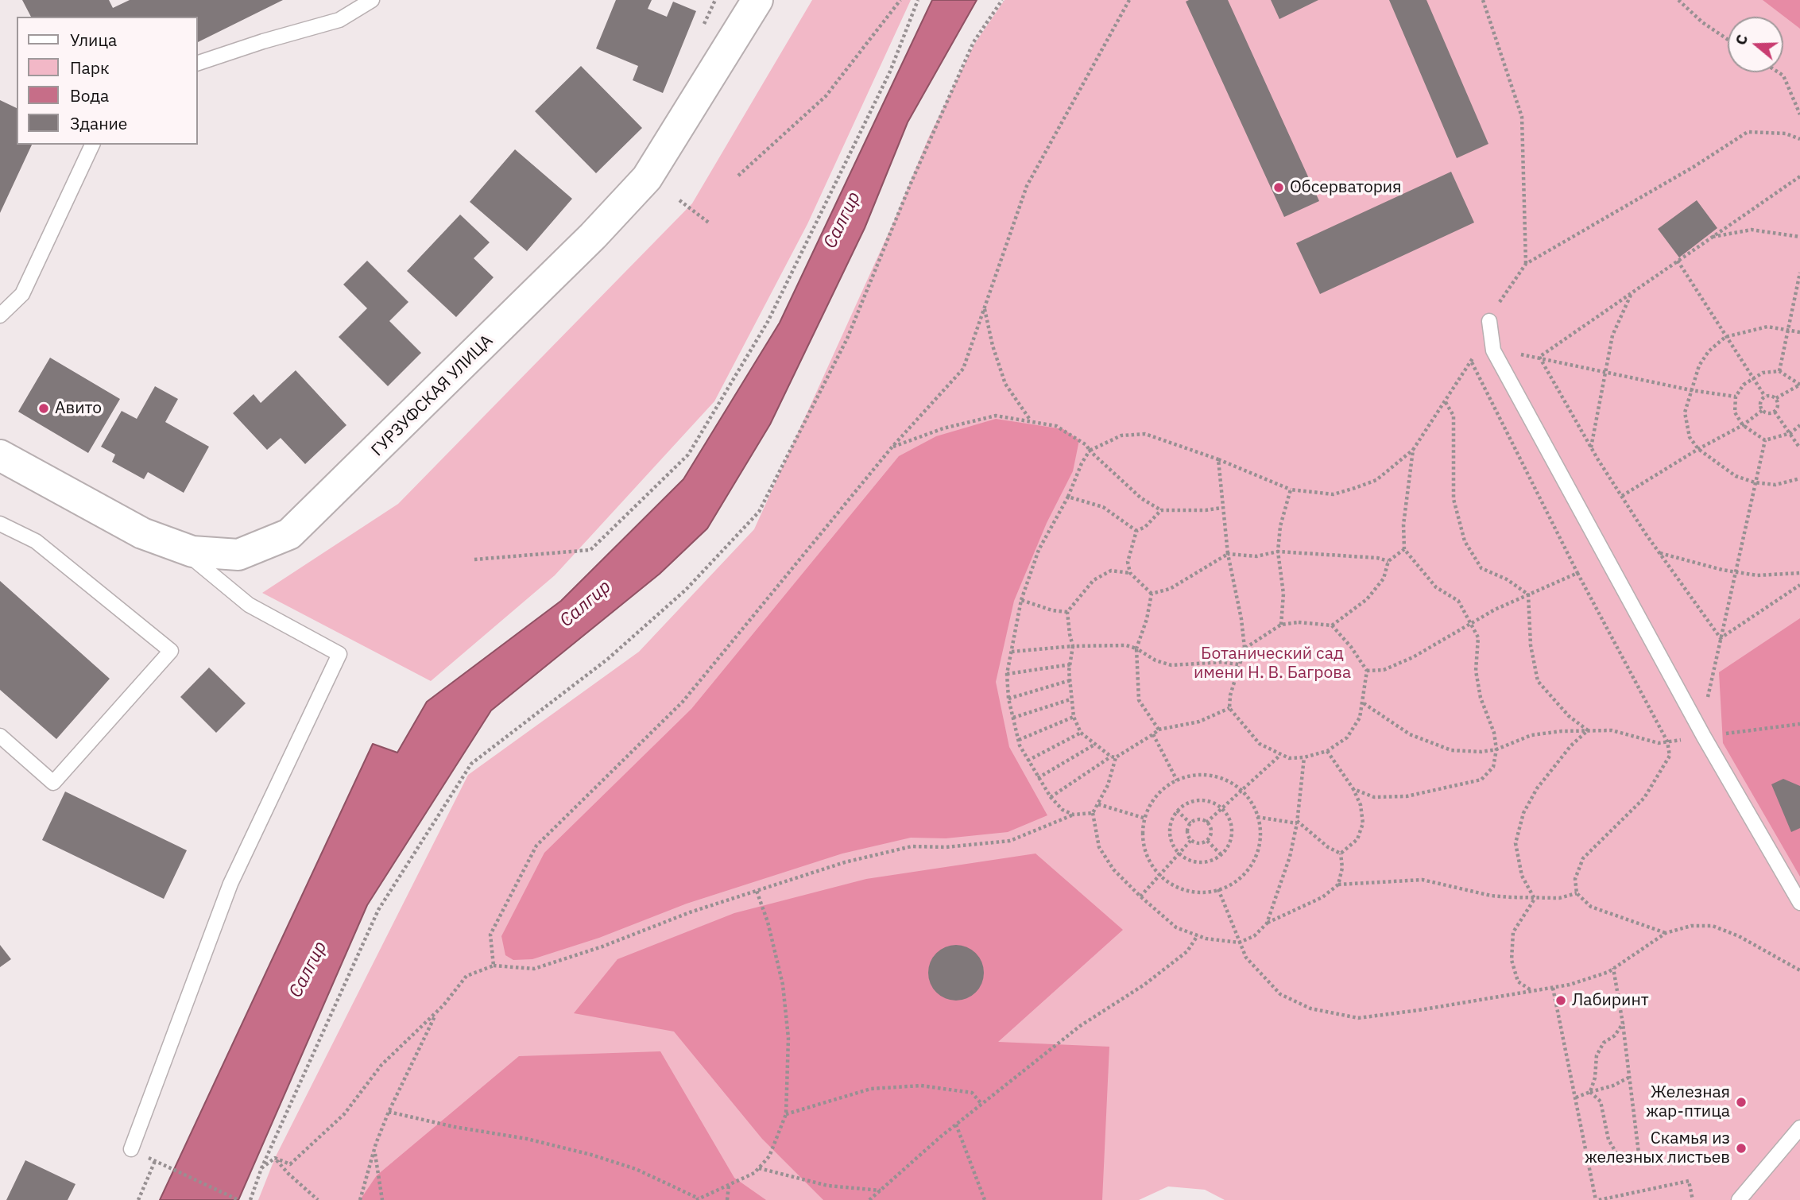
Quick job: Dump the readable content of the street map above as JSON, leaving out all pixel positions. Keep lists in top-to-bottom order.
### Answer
{
  "streets": {
    "main road": ["ГУРЗУФСКАЯ УЛИЦА"]
  },
  "water": ["Салгир"],
  "parks": ["Ботанический сад имени Н. В. Багрова"],
  "places": [
    "Обсерватория",
    "Авито",
    "Лабиринт",
    "Железная жар-птица",
    "Скамья из железных листьев"
  ],
  "legend": [
    "Улица",
    "Парк",
    "Вода",
    "Здание"
  ],
  "north": "left"
}
